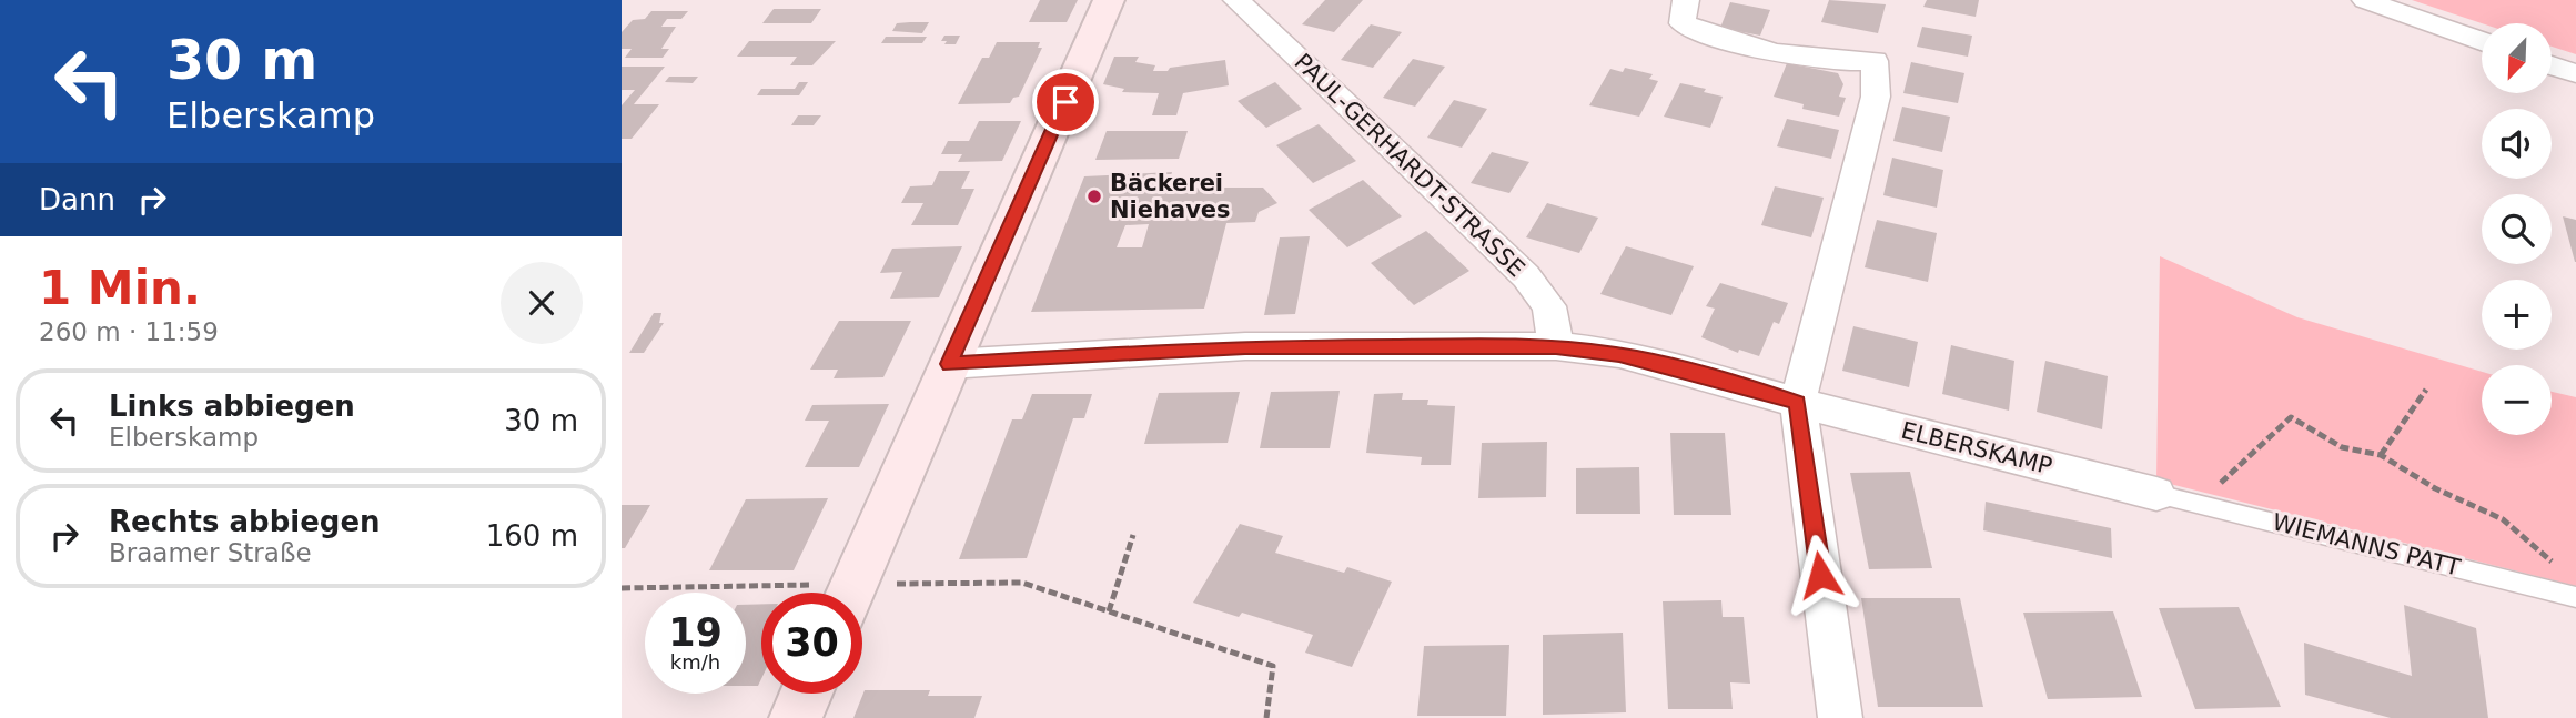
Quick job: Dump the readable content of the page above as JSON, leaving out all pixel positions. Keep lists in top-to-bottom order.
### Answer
{
  "streets": {
    "street": ["PAUL-GERHARDT-STRASSE", "ELBERSKAMP"],
    "lane": ["WIEMANNS PATT"]
  },
  "crossings": [
    ["PAUL-GERHARDT-STRASSE", "ELBERSKAMP"],
    ["ELBERSKAMP", "WIEMANNS PATT"]
  ],
  "places": ["Bäckerei Niehaves"],
  "north": "bottom left",
  "page": {
    "turn": ["30 m", "Elberskamp"],
    "map_buttons": ["+", "−"],
    "then": "Dann",
    "heading": ["1 Min.", "260 m · 11:59"],
    "list": [
      {
        "name": "Links abbiegen",
        "note": "Elberskamp",
        "value": "30 m"
      },
      {
        "name": "Rechts abbiegen",
        "note": "Braamer Straße",
        "value": "160 m"
      }
    ],
    "speed": "19 km/h",
    "limit": "30"
  }
}
